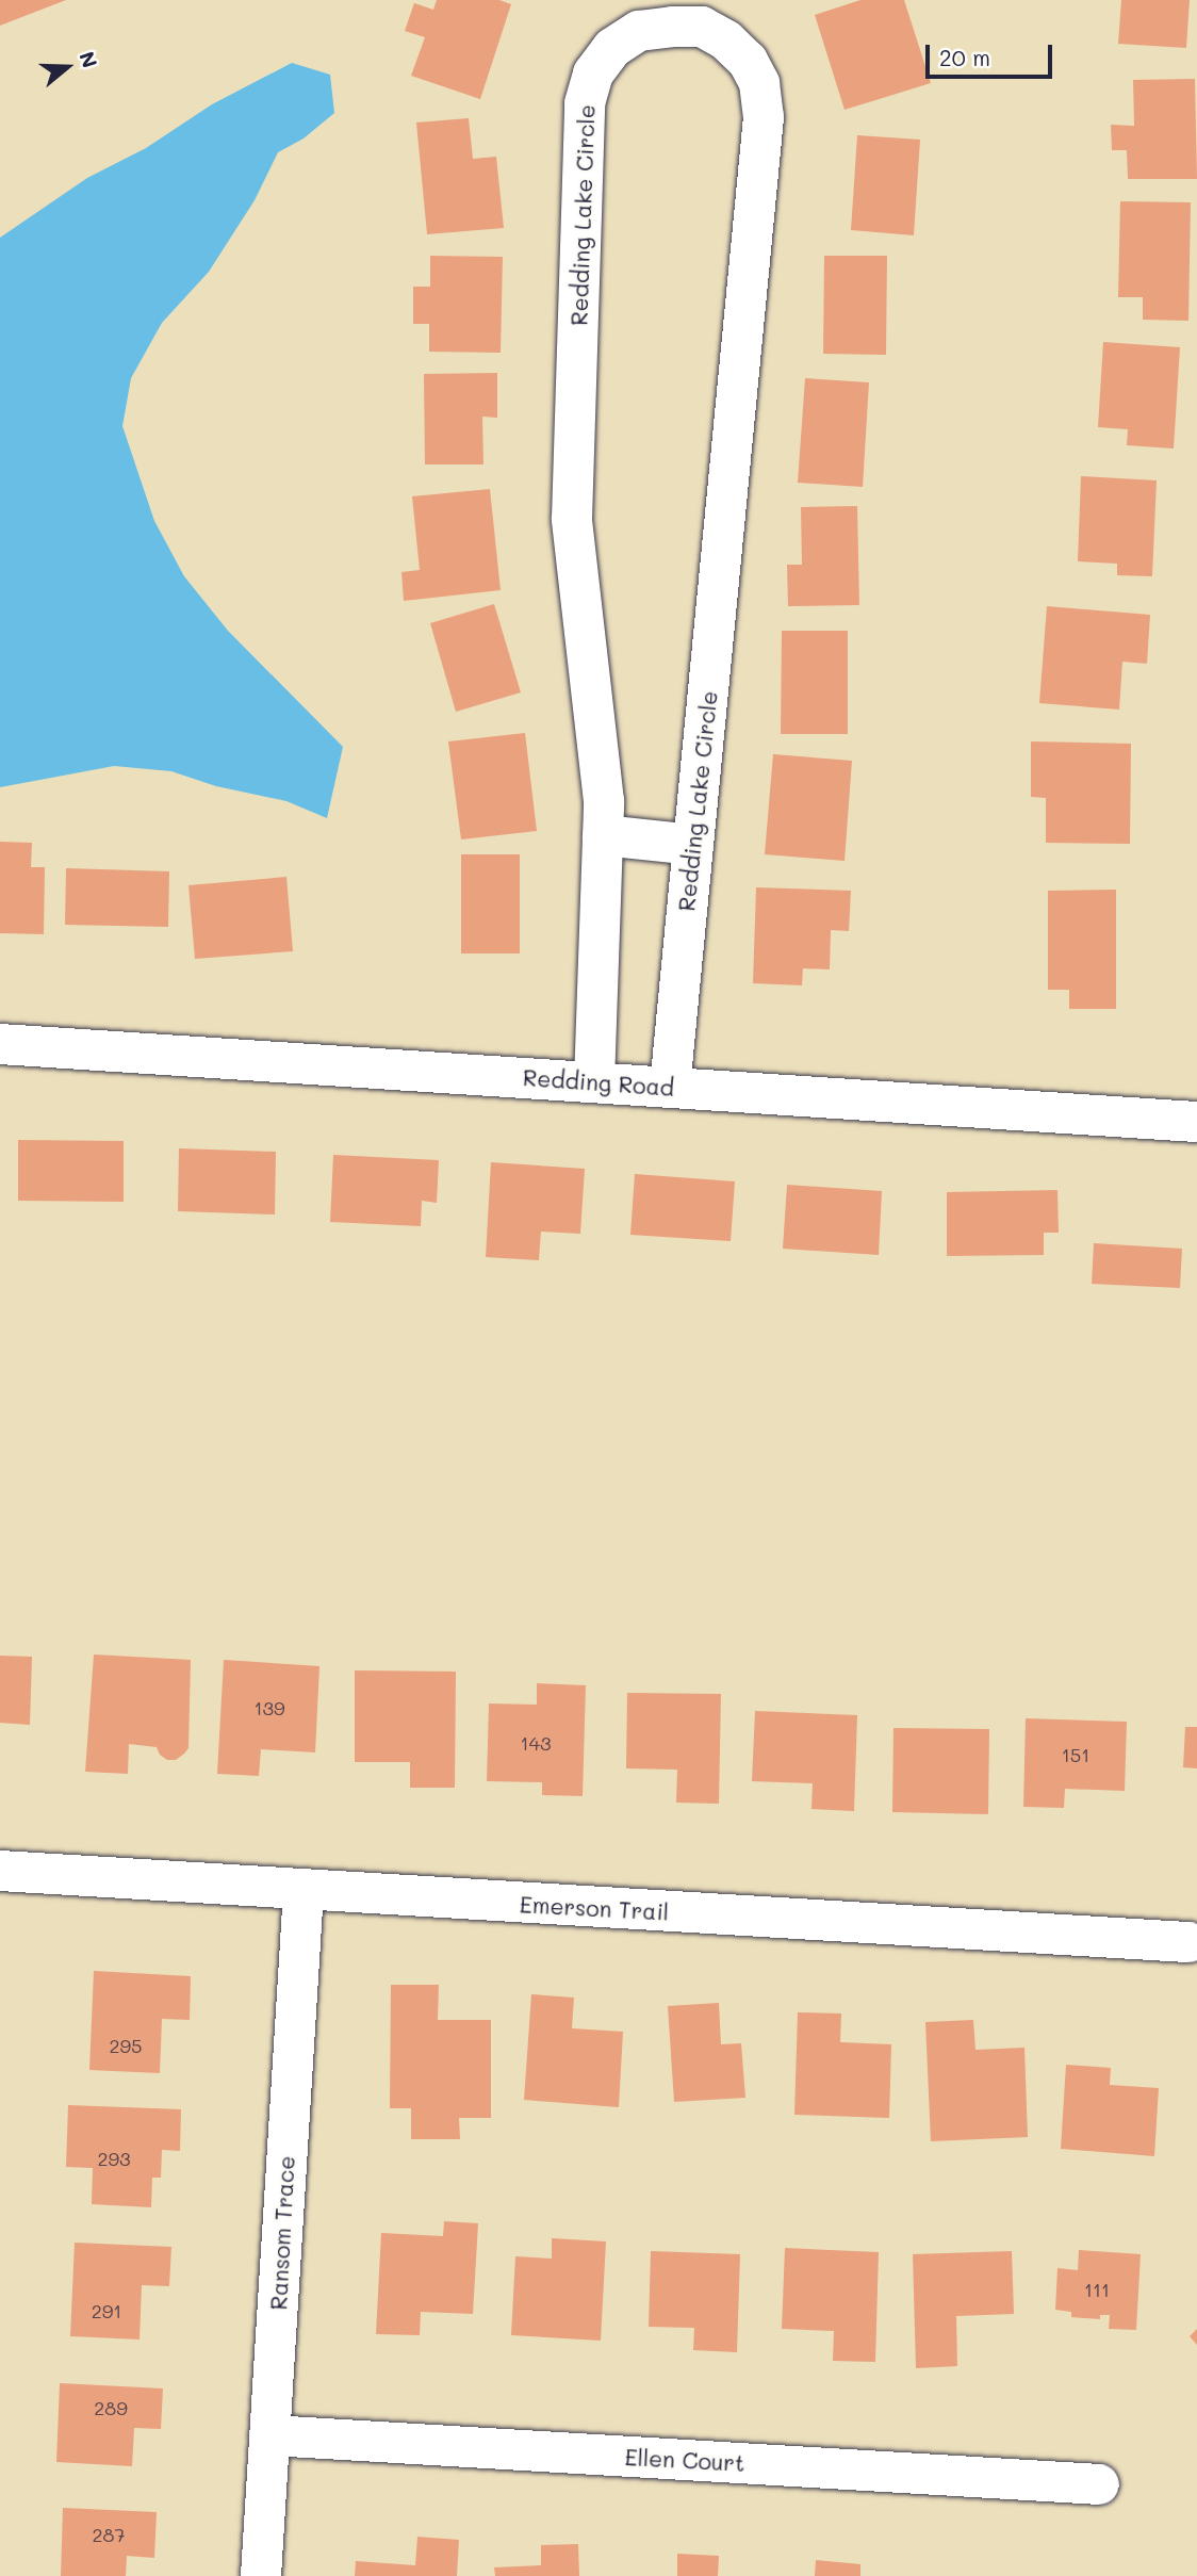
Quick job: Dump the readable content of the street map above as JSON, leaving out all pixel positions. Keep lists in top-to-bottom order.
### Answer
{
  "streets": {
    "street": [
      "Redding Lake Circle",
      "Redding Road",
      "Emerson Trail",
      "Ransom Trace",
      "Ellen Court"
    ]
  },
  "crossings": [
    ["Redding Lake Circle", "Redding Road"],
    ["Emerson Trail", "Ransom Trace"],
    ["Ransom Trace", "Ellen Court"]
  ],
  "house_numbers": [
    "139",
    "143",
    "151",
    "295",
    "293",
    "111",
    "291",
    "289",
    "287"
  ],
  "scale_bar": "20 m",
  "north": "right"
}
